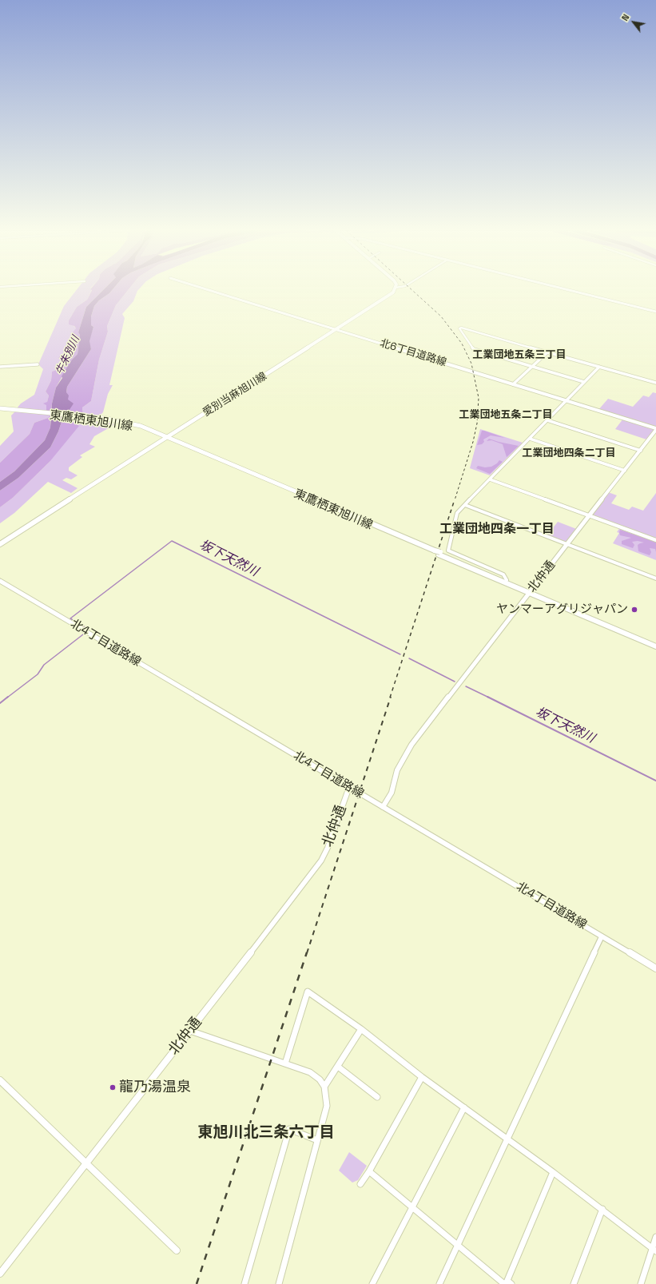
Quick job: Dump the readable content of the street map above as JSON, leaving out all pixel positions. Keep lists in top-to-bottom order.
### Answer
{
  "streets": {
    "main road": ["愛別当麻旭川線", "東鷹栖東旭川線"],
    "street": ["北6丁目道路線", "北仲通", "北4丁目道路線"]
  },
  "crossings": [
    ["北6丁目道路線", "愛別当麻旭川線"],
    ["北6丁目道路線", "北仲通"],
    ["愛別当麻旭川線", "東鷹栖東旭川線"],
    ["東鷹栖東旭川線", "北仲通"],
    ["北仲通", "北4丁目道路線"]
  ],
  "districts": [
    "工業団地五条三丁目",
    "工業団地五条二丁目",
    "工業団地四条二丁目",
    "工業団地四条一丁目",
    "東旭川北三条六丁目"
  ],
  "water": ["牛朱別川", "坂下天然川"],
  "places": ["ヤンマーアグリジャパン", "龍乃湯温泉"],
  "north": "top left"
}
